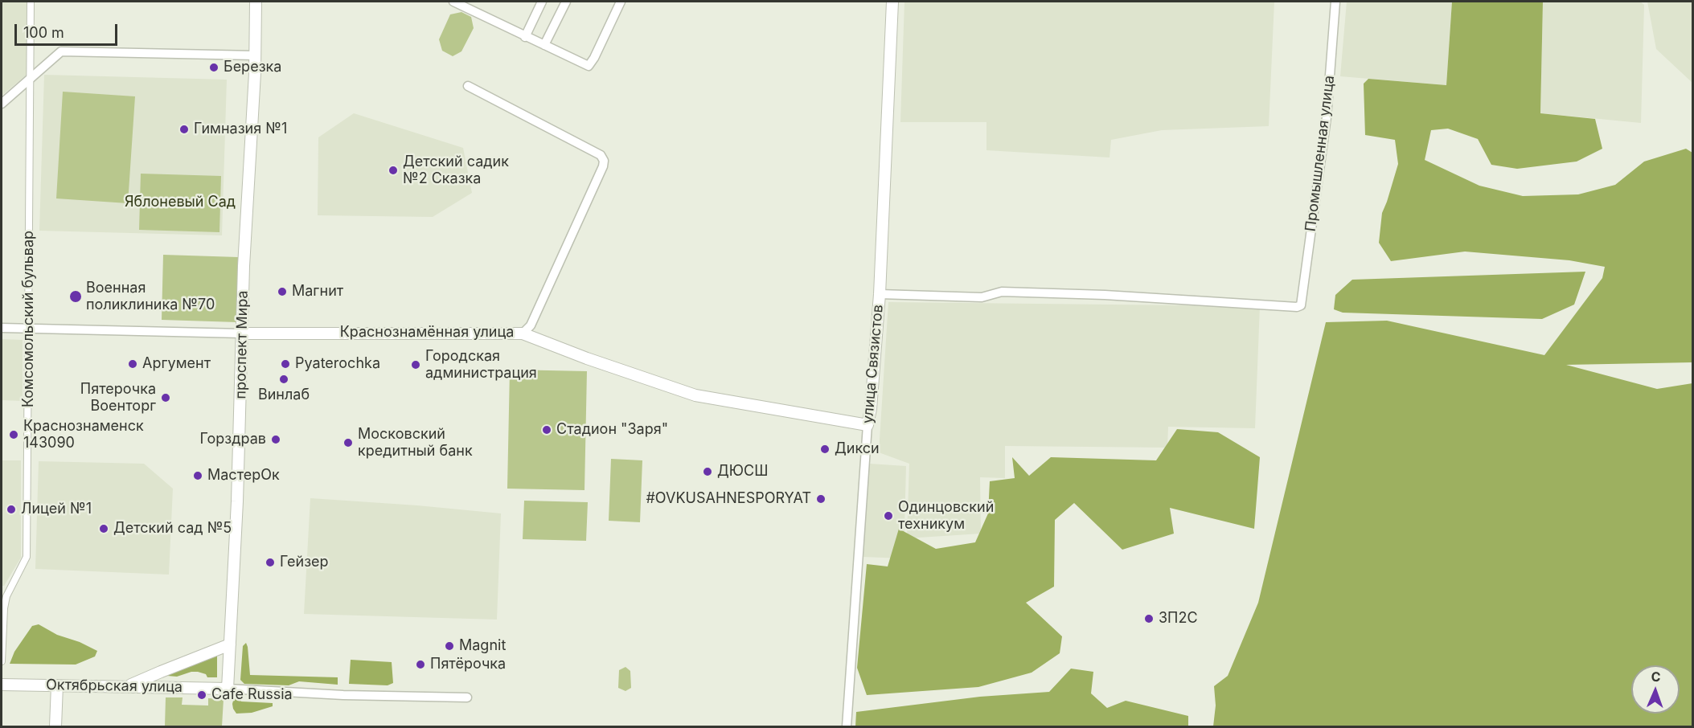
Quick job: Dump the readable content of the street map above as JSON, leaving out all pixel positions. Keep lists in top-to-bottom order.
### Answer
{
  "streets": {
    "street": [
      "Промышленная улица",
      "Комсомольский бульвар",
      "Краснознамённая улица",
      "проспект Мира",
      "улица Связистов",
      "Октябрьская улица"
    ]
  },
  "crossings": [
    ["Промышленная улица", "улица Связистов"],
    ["Комсомольский бульвар", "Краснознамённая улица"],
    ["Краснознамённая улица", "проспект Мира"],
    ["Краснознамённая улица", "улица Связистов"],
    ["проспект Мира", "Октябрьская улица"]
  ],
  "parks": ["Яблоневый Сад"],
  "places": [
    "Березка",
    "Гимназия №1",
    "Детский садик №2 Сказка",
    "Магнит",
    "Военная поликлиника №70",
    "Аргумент",
    "Pyaterochka",
    "Городская администрация",
    "Винлаб",
    "Пятерочка Военторг",
    "Стадион \"Заря\"",
    "Краснознаменск 143090",
    "Горздрав",
    "Московский кредитный банк",
    "Дикси",
    "ДЮСШ",
    "МастерОк",
    "#OVKUSAHNESPORYAT",
    "Лицей №1",
    "Одинцовский техникум",
    "Детский сад №5",
    "Гейзер",
    "3П2С",
    "Magnit",
    "Пятёрочка",
    "Cafe Russia"
  ],
  "scale_bar": "100 m",
  "north": "top"
}
